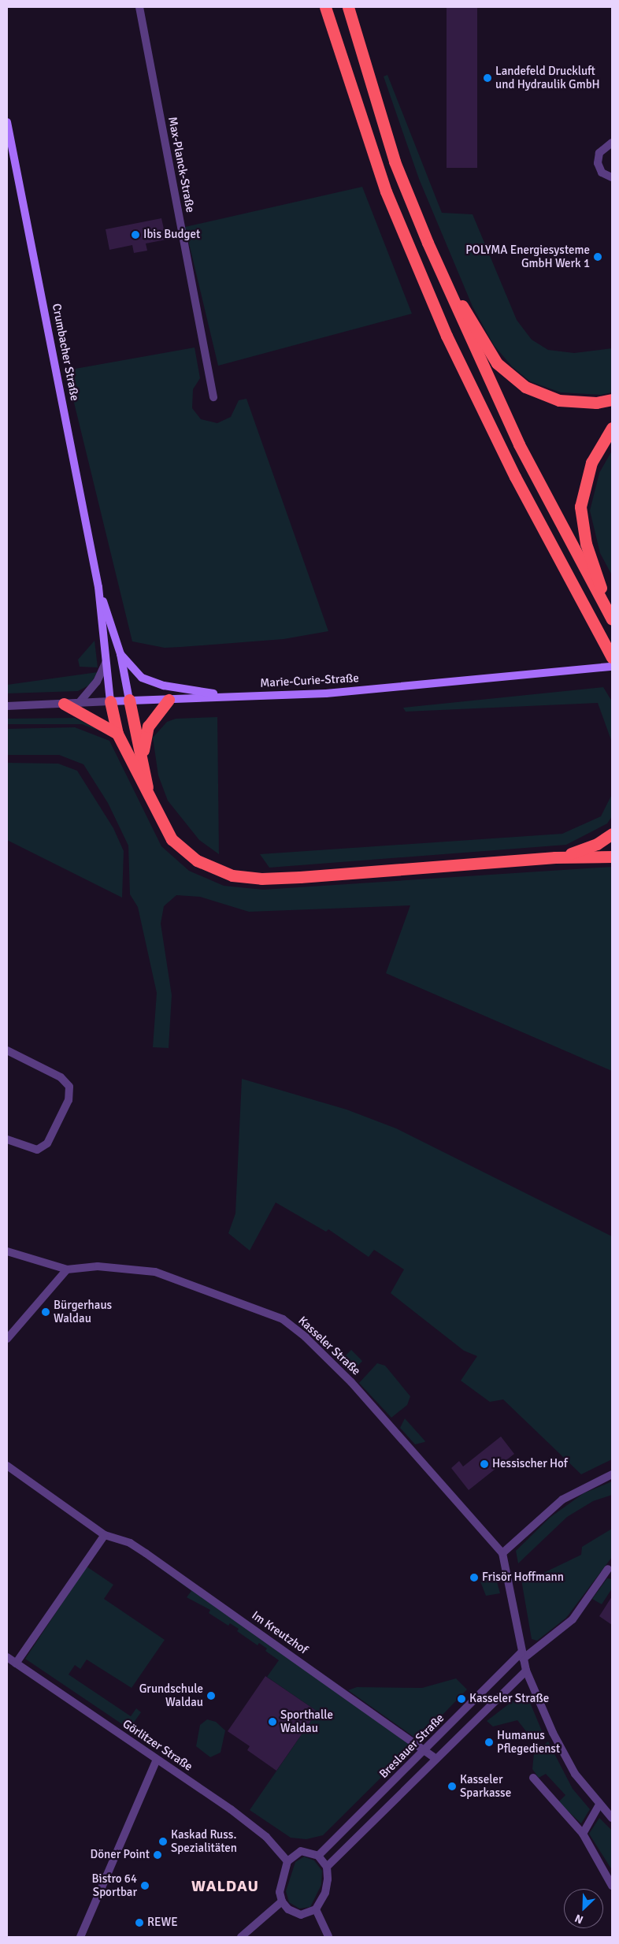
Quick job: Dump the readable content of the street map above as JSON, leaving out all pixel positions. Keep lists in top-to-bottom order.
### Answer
{
  "streets": {
    "main road": ["Crumbacher Straße", "Marie-Curie-Straße"],
    "street": [
      "Max-Planck-Straße",
      "Kasseler Straße",
      "Im Kreutzhof",
      "Görlitzer Straße",
      "Breslauer Straße"
    ]
  },
  "crossings": [
    ["Crumbacher Straße", "Marie-Curie-Straße"],
    ["Im Kreutzhof", "Breslauer Straße"],
    ["Görlitzer Straße", "Breslauer Straße"]
  ],
  "districts": ["WALDAU"],
  "places": [
    "Landefeld Druckluft und Hydraulik GmbH",
    "Ibis Budget",
    "POLYMA Energiesysteme GmbH Werk 1",
    "Bürgerhaus Waldau",
    "Hessischer Hof",
    "Frisör Hoffmann",
    "Grundschule Waldau",
    "Kasseler Straße",
    "Sporthalle Waldau",
    "Humanus Pflegedienst",
    "Kasseler Sparkasse",
    "Kaskad Russ. Spezialitäten",
    "Döner Point",
    "Bistro 64 Sportbar",
    "REWE"
  ],
  "north": "bottom left"
}
